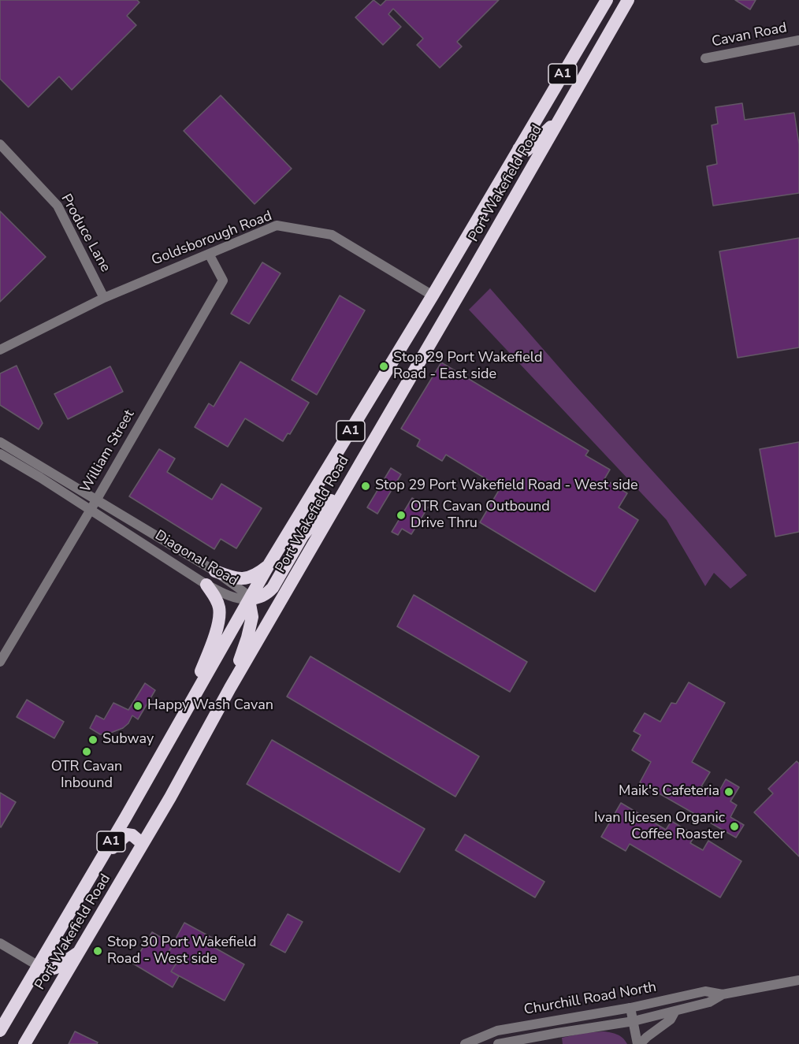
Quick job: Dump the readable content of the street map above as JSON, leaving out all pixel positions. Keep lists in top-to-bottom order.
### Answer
{
  "streets": {
    "highway": ["A1", "Port Wakefield Road"],
    "street": [
      "Cavan Road",
      "Produce Lane",
      "Goldsborough Road",
      "William Street",
      "Diagonal Road",
      "Churchill Road North"
    ]
  },
  "crossings": [
    ["Port Wakefield Road", "Goldsborough Road"],
    ["Port Wakefield Road", "Diagonal Road"],
    ["Produce Lane", "Goldsborough Road"],
    ["Goldsborough Road", "William Street"],
    ["William Street", "Diagonal Road"]
  ],
  "places": [
    "Stop 29 Port Wakefield Road - East side",
    "Stop 29 Port Wakefield Road - West side",
    "OTR Cavan Outbound Drive Thru",
    "Happy Wash Cavan",
    "Subway",
    "OTR Cavan Inbound",
    "Maik's Cafeteria",
    "Ivan Iljcesen Organic Coffee Roaster",
    "Stop 30 Port Wakefield Road - West side"
  ]
}
